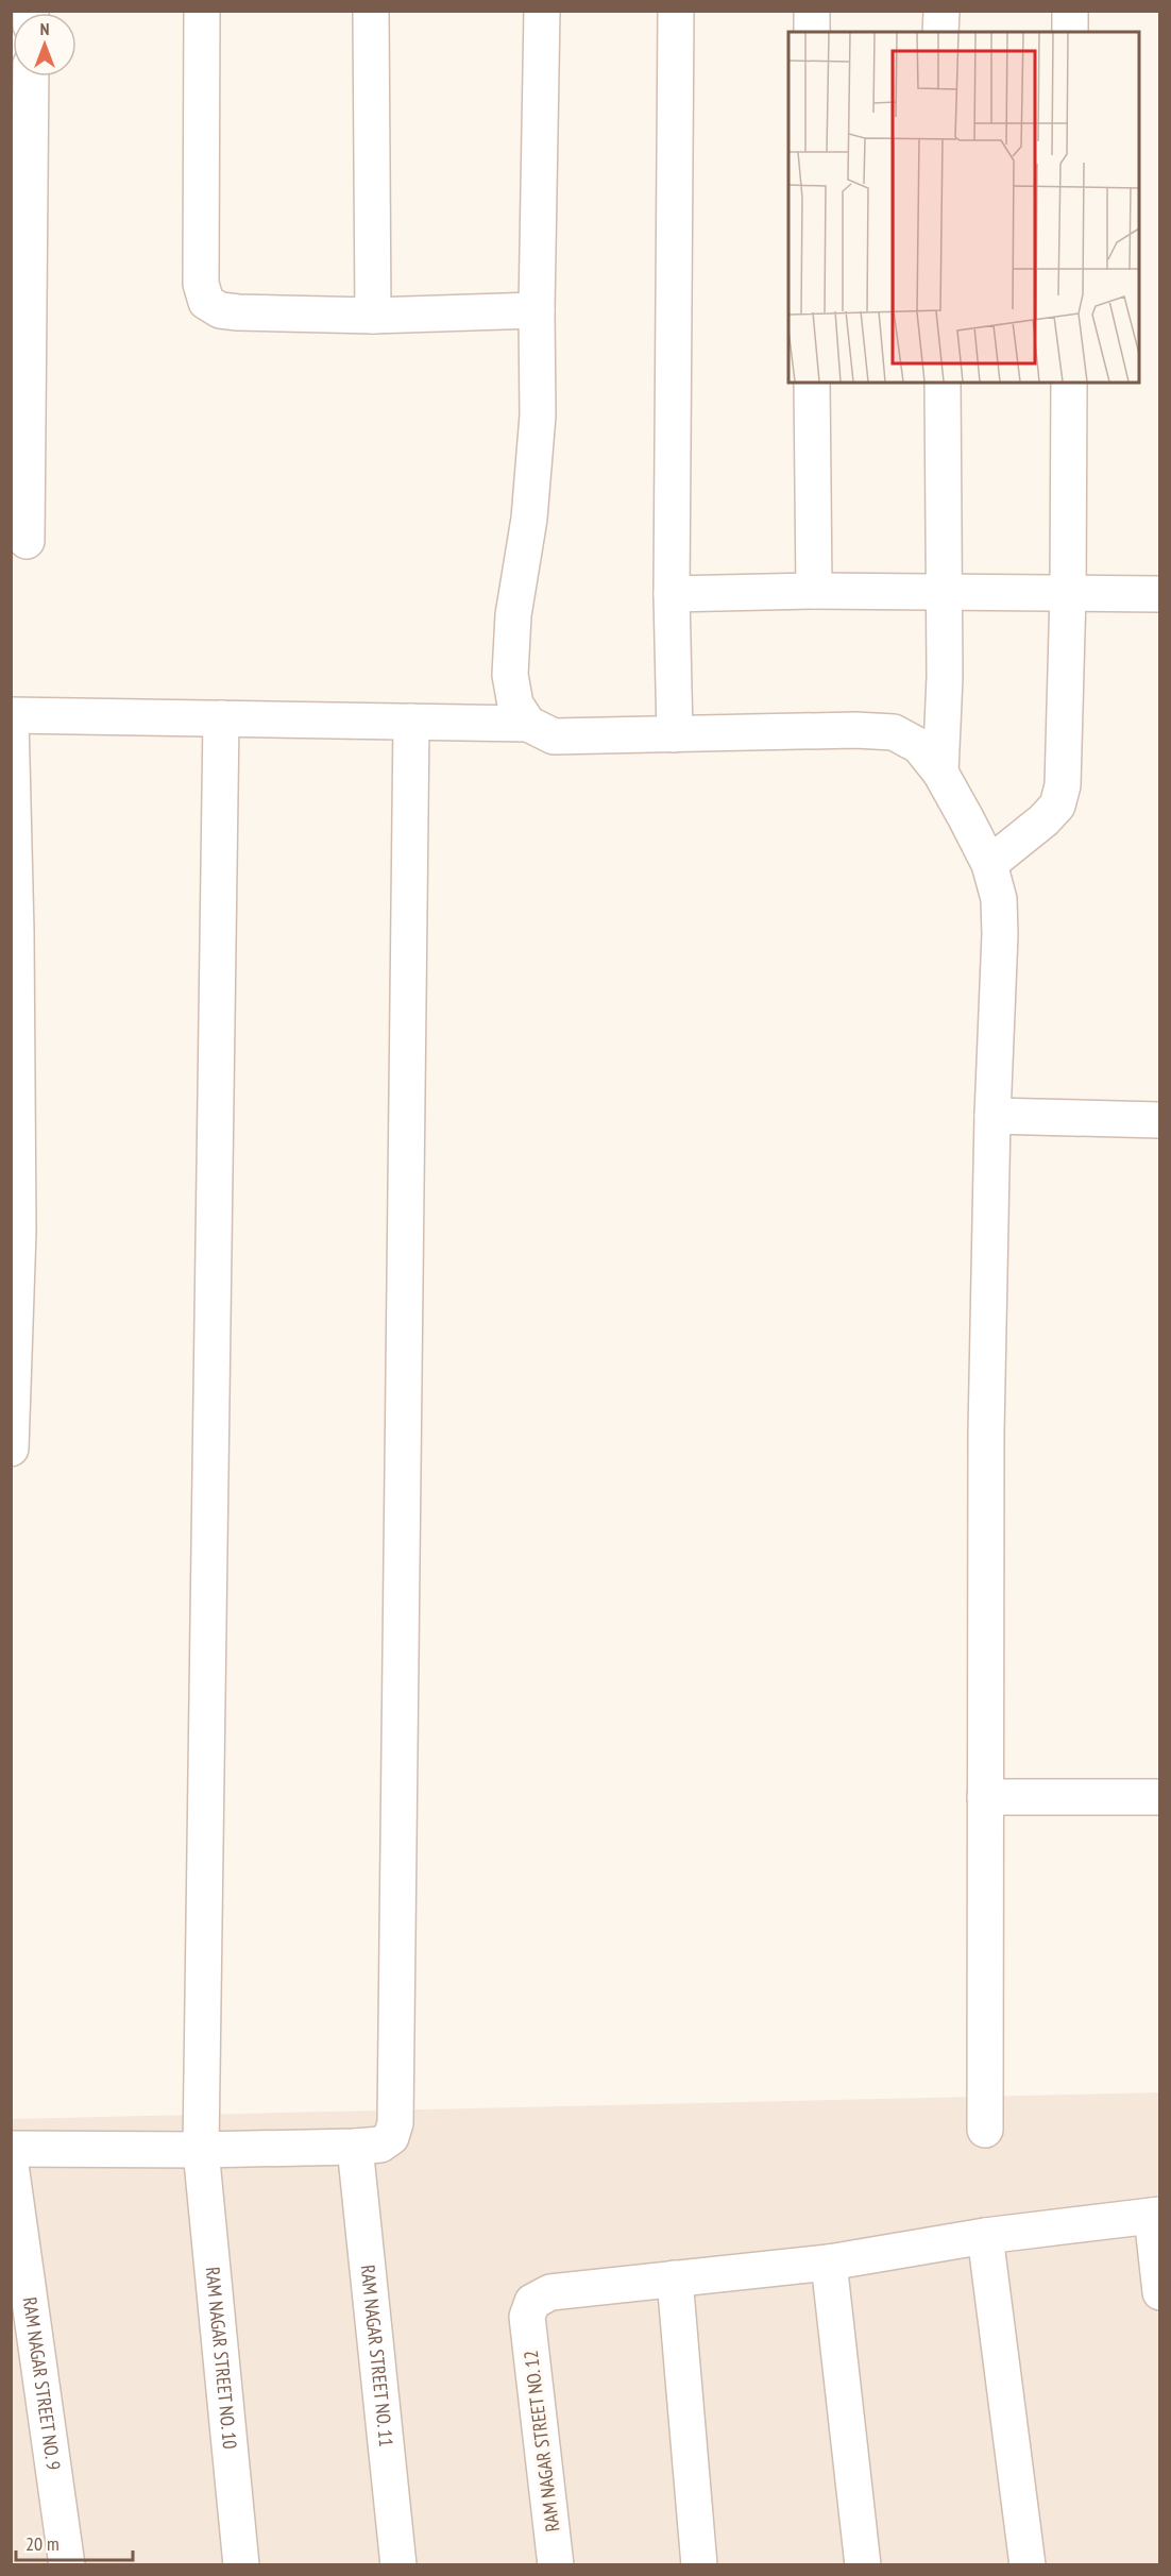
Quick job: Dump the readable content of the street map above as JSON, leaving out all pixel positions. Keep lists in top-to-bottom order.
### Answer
{
  "streets": {
    "street": [
      "RAM NAGAR STREET NO. 11",
      "RAM NAGAR STREET NO. 10",
      "RAM NAGAR STREET NO. 9",
      "RAM NAGAR STREET NO. 12"
    ]
  },
  "scale_bar": "20 m",
  "north": "top"
}
